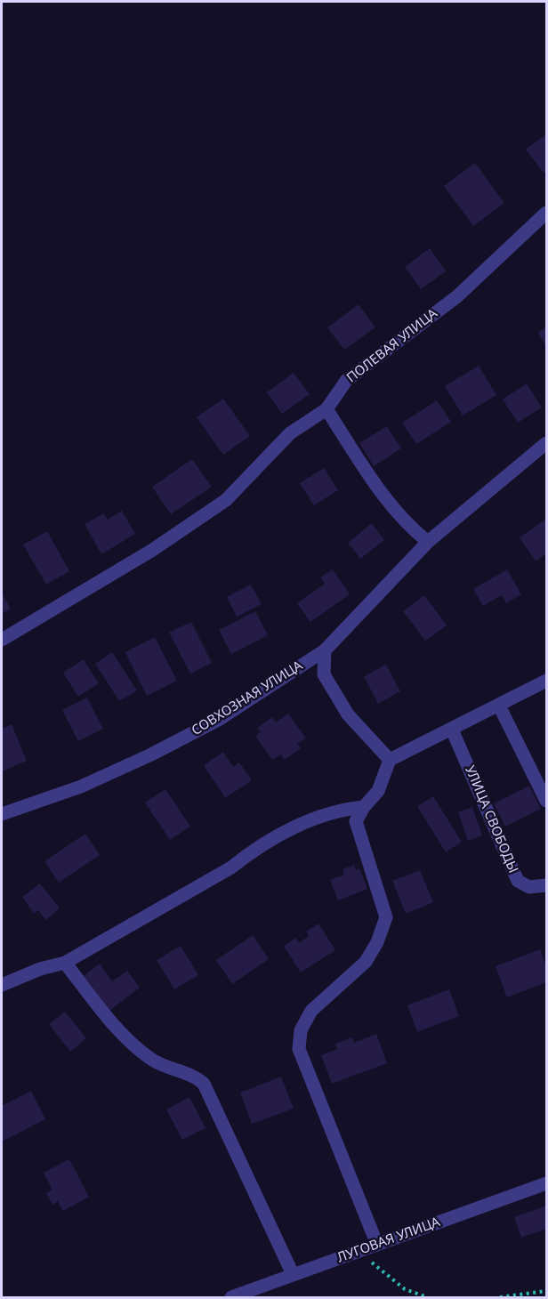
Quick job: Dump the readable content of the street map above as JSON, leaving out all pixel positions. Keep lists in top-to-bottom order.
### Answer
{
  "streets": {
    "street": [
      "ПОЛЕВАЯ УЛИЦА",
      "СОВХОЗНАЯ УЛИЦА",
      "УЛИЦА СВОБОДЫ",
      "ЛУГОВАЯ УЛИЦА"
    ]
  }
}
